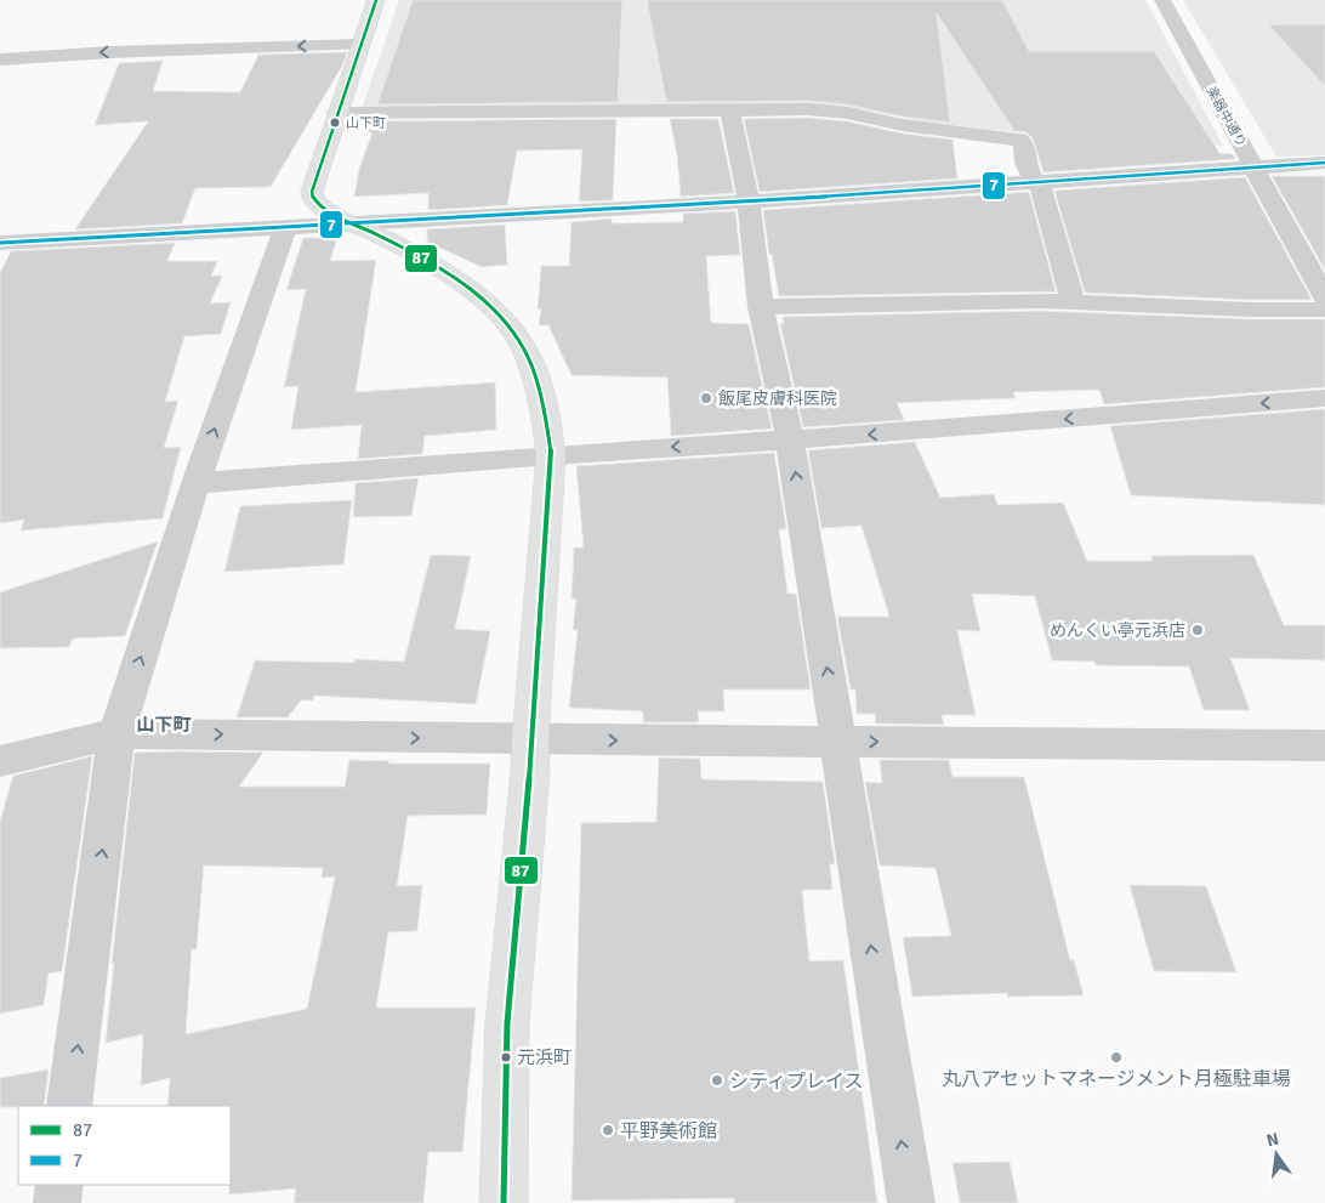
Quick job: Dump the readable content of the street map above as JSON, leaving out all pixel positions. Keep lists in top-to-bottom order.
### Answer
{
  "streets": {
    "street": ["楽器中通り"]
  },
  "districts": ["山下町"],
  "places": [
    "山下町",
    "飯尾皮膚科医院",
    "めんくい亭元浜店",
    "元浜町",
    "丸八アセットマネージメント月極駐車場",
    "シティプレイス",
    "平野美術館"
  ],
  "lines": ["transit line 87", "transit line 7"],
  "legend": ["87", "7"],
  "north": "top"
}
